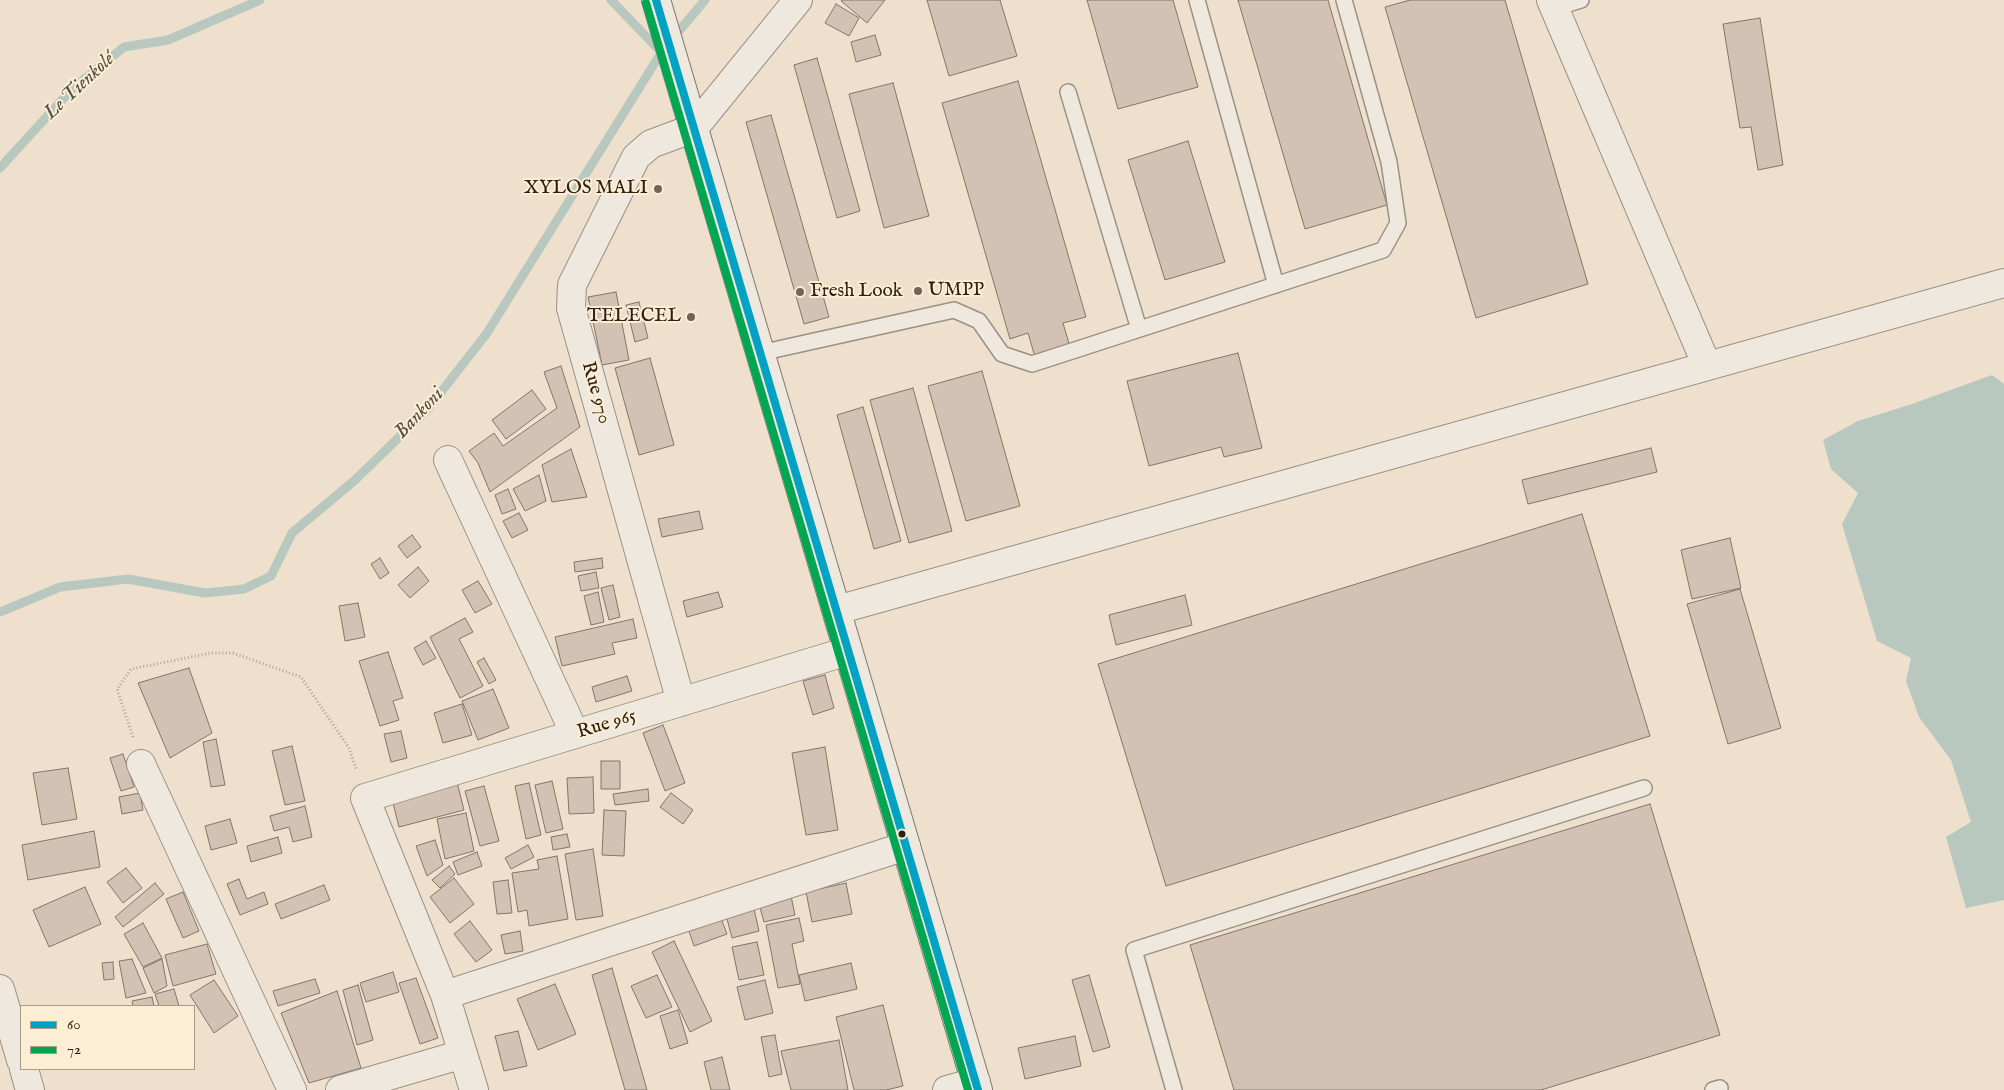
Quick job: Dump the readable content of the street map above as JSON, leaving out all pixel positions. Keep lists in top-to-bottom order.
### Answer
{
  "streets": {
    "street": ["Rue 970", "Rue 965"]
  },
  "crossings": [
    ["Rue 970", "Rue 965"]
  ],
  "water": ["Le Tienkolé", "Bankoni"],
  "places": [
    "XYLOS MALI",
    "UMPP",
    "Fresh Look",
    "TELECEL"
  ],
  "lines": ["transit line 60", "transit line 72"],
  "legend": ["60", "72"]
}
